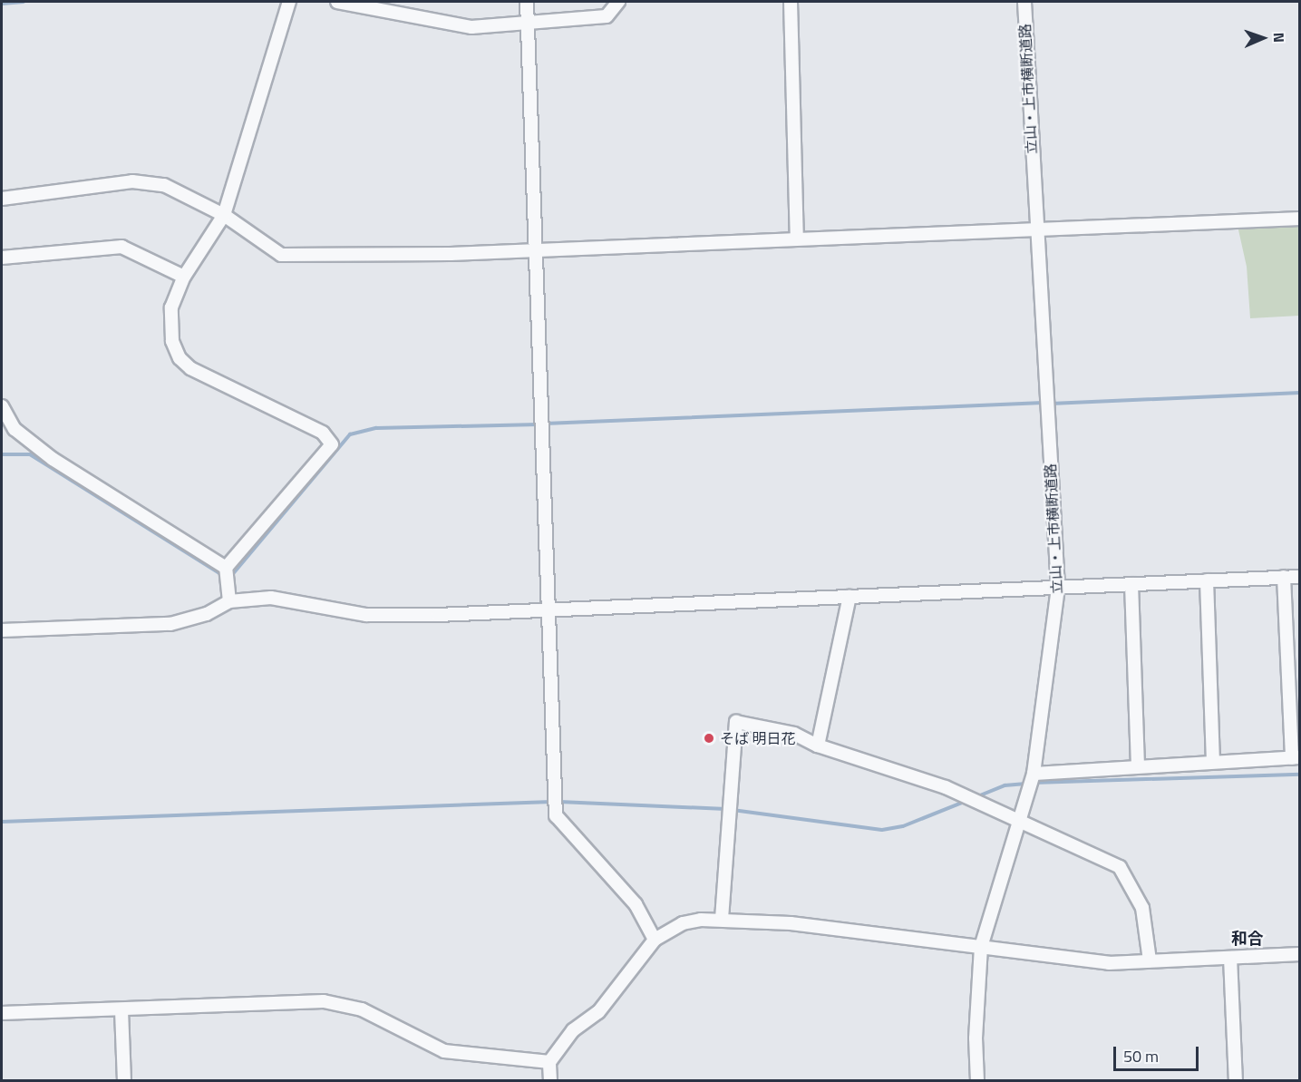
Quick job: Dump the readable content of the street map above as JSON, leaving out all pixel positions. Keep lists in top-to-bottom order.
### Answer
{
  "streets": {
    "street": ["立山・上市横断道路"]
  },
  "districts": ["和合"],
  "places": ["そば 明日花"],
  "scale_bar": "50 m",
  "north": "right"
}
